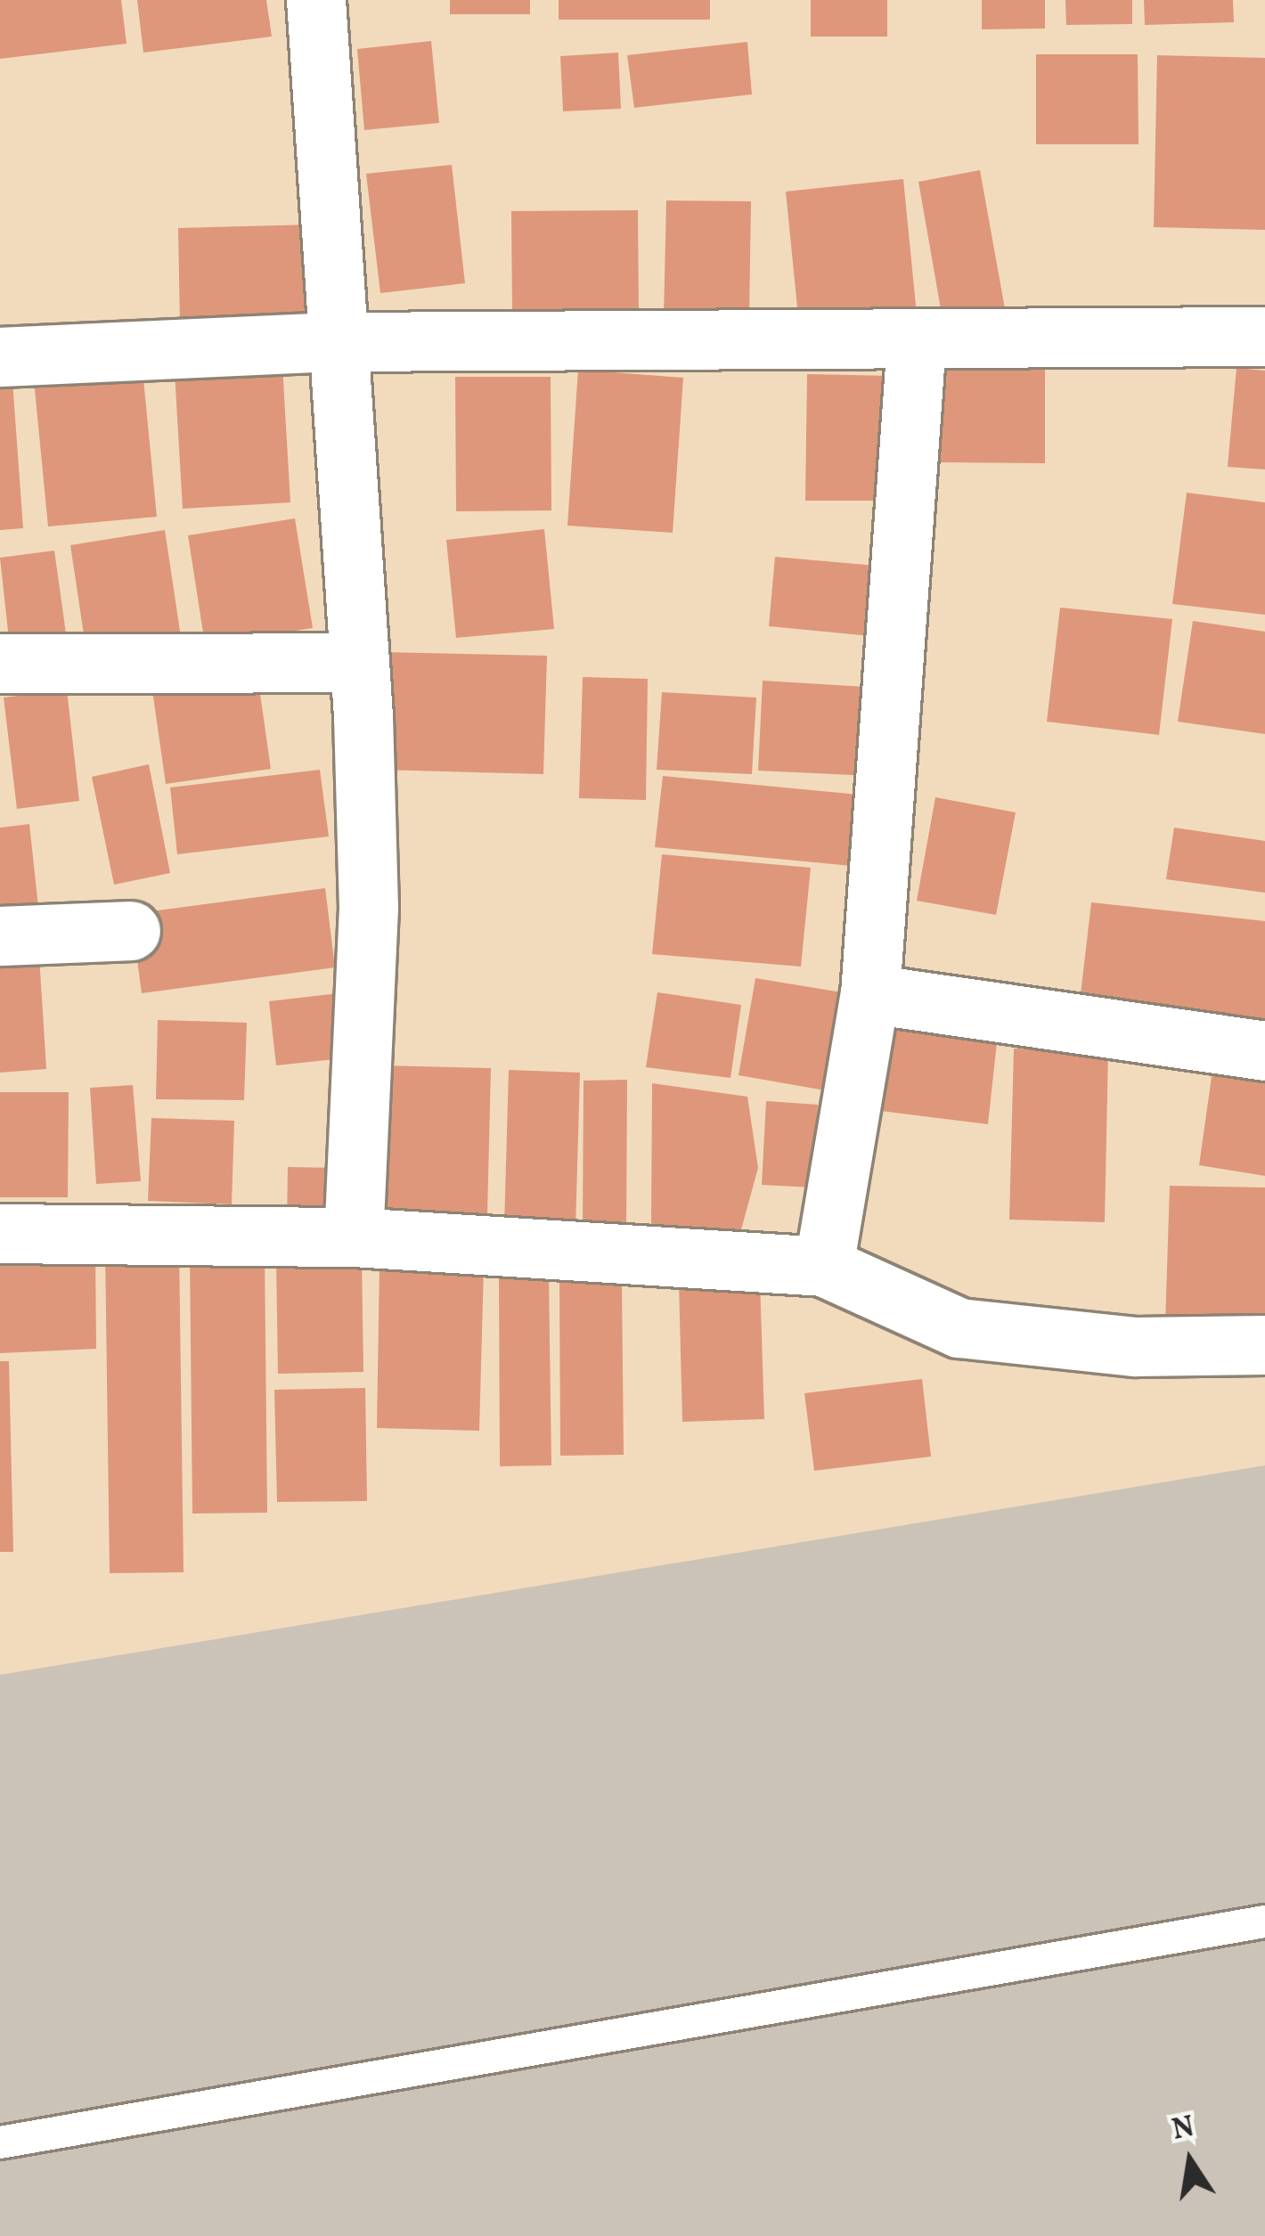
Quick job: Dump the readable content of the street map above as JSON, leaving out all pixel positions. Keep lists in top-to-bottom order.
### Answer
{
  "north": "top"
}
